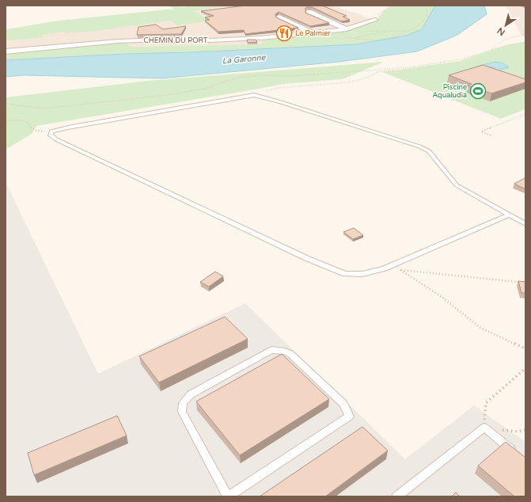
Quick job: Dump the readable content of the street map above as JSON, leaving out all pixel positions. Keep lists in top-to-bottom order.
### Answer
{
  "streets": {
    "street": ["CHEMIN DU PORT"]
  },
  "water": ["La Garonne"],
  "places": {
    "restaurant": ["Le Palmier"],
    "sports": ["Piscine Aqualudia"]
  },
  "north": "bottom left"
}
